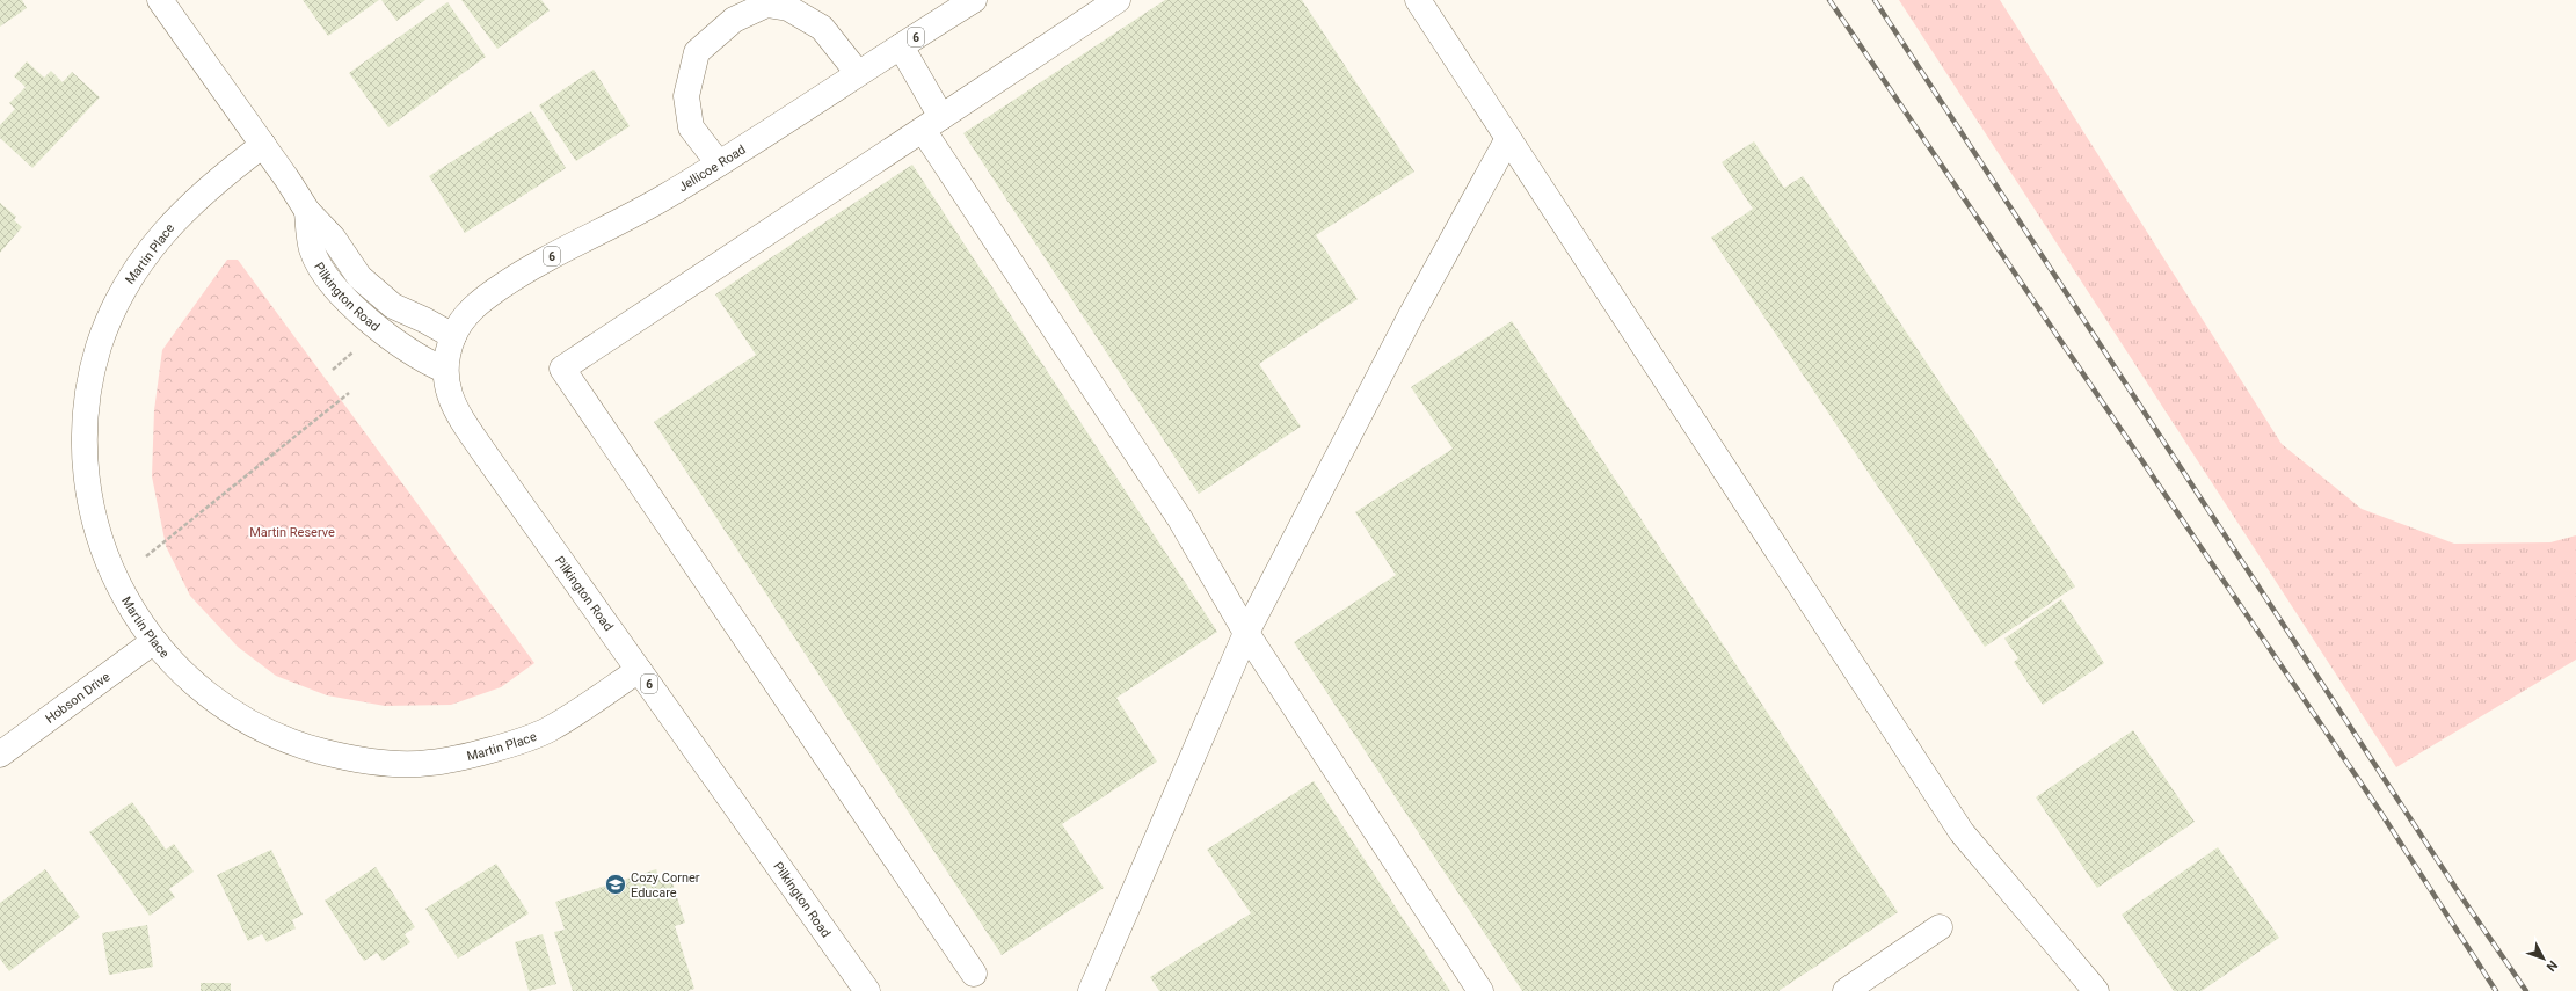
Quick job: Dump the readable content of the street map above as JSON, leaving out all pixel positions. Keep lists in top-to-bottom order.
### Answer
{
  "streets": {
    "street": [
      "6",
      "Jellicoe Road",
      "Martin Place",
      "Pilkington Road",
      "Hobson Drive"
    ]
  },
  "crossings": [
    ["6", "Jellicoe Road"],
    ["6", "Pilkington Road"],
    ["Jellicoe Road", "Pilkington Road"],
    ["Martin Place", "Pilkington Road"],
    ["Martin Place", "Hobson Drive"]
  ],
  "parks": ["Martin Reserve"],
  "places": {
    "school or university": ["Cozy Corner Educare"]
  },
  "north": "bottom right"
}
